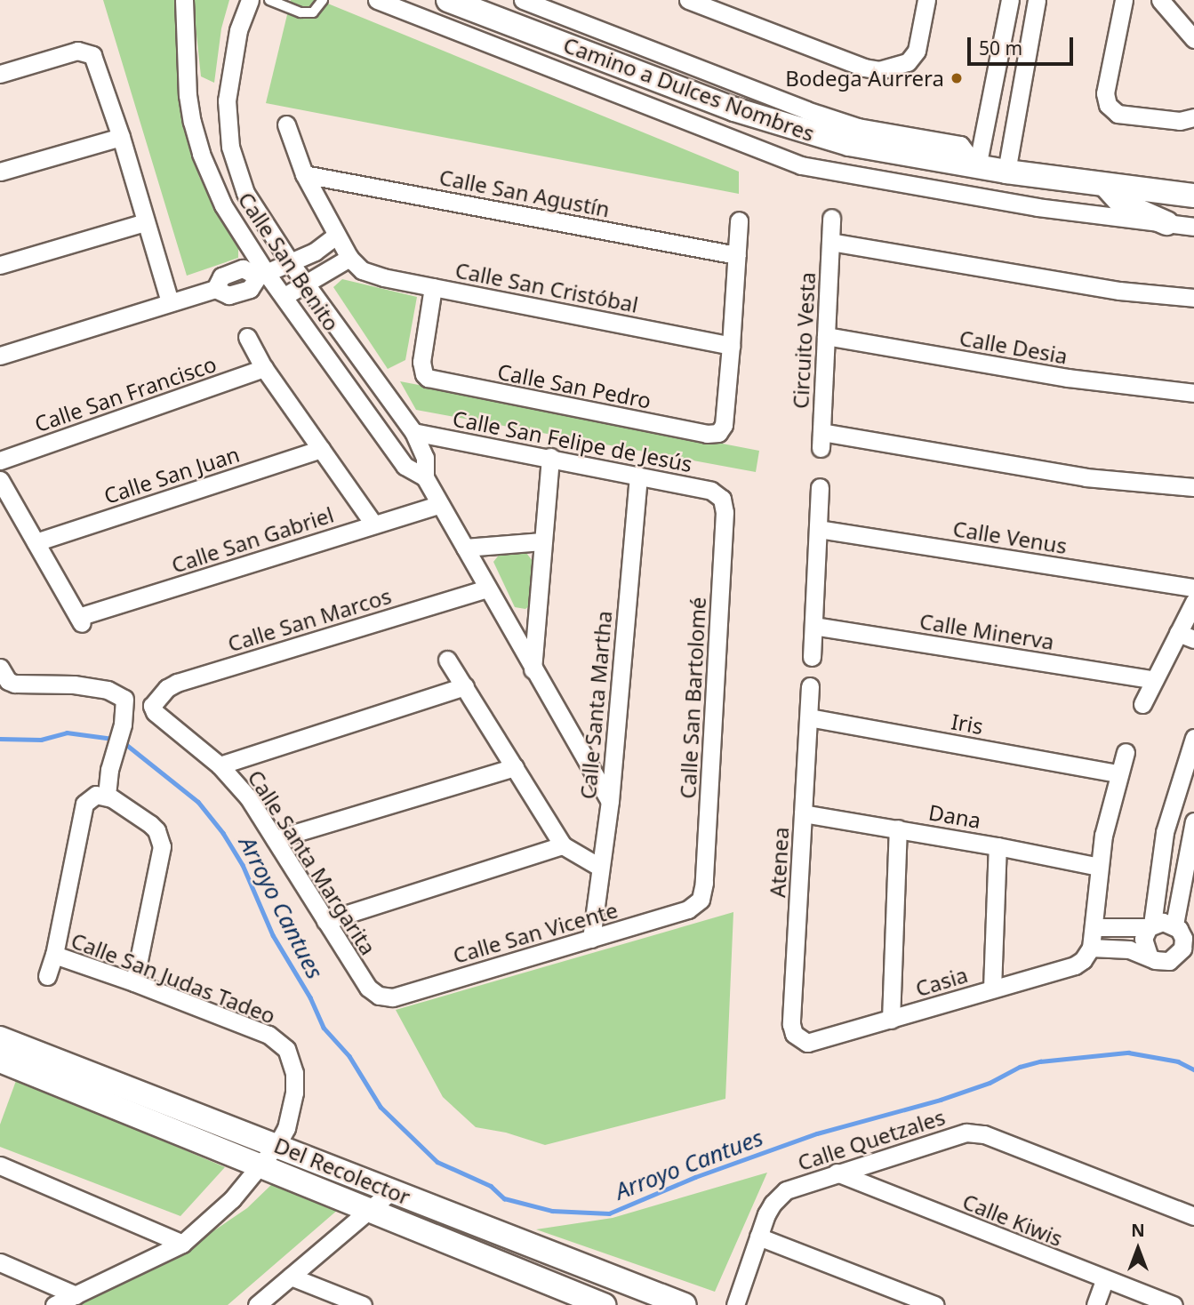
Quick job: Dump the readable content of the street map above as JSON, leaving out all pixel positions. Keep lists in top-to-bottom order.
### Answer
{
  "streets": {
    "street": [
      "Camino a Dulces Nombres",
      "Calle San Agustín",
      "Calle San Benito",
      "Calle San Cristóbal",
      "Circuito Vesta",
      "Calle Desia",
      "Calle San Pedro",
      "Calle San Francisco",
      "Calle San Felipe de Jesús",
      "Calle San Juan",
      "Calle Venus",
      "Calle San Gabriel",
      "Calle San Marcos",
      "Calle Minerva",
      "Calle San Bartolomé",
      "Calle Santa Martha",
      "Iris",
      "Dana",
      "Calle Santa Margarita",
      "Atenea",
      "Calle San Vicente",
      "Calle San Judas Tadeo",
      "Casia",
      "Calle Quetzales",
      "Del Recolector",
      "Calle Kiwis"
    ]
  },
  "crossings": [
    ["Calle San Benito", "Calle San Felipe de Jesús"],
    ["Calle San Benito", "Calle San Gabriel"],
    ["Calle San Benito", "Calle San Marcos"],
    ["Calle San Benito", "Calle Santa Martha"],
    ["Calle San Cristóbal", "Calle San Pedro"],
    ["Circuito Vesta", "Calle Desia"],
    ["Calle San Felipe de Jesús", "Calle San Bartolomé"],
    ["Calle San Felipe de Jesús", "Calle Santa Martha"],
    ["Calle San Juan", "Calle San Gabriel"],
    ["Calle San Marcos", "Calle Santa Margarita"],
    ["Calle San Bartolomé", "Calle San Vicente"],
    ["Calle Santa Martha", "Calle San Vicente"],
    ["Iris", "Atenea"],
    ["Dana", "Atenea"],
    ["Calle Santa Margarita", "Calle San Vicente"],
    ["Atenea", "Casia"],
    ["Calle San Judas Tadeo", "Del Recolector"],
    ["Calle Quetzales", "Calle Kiwis"]
  ],
  "water": ["Arroyo Cantues"],
  "places": ["Bodega Aurrera"],
  "scale_bar": "50 m",
  "north": "top"
}
